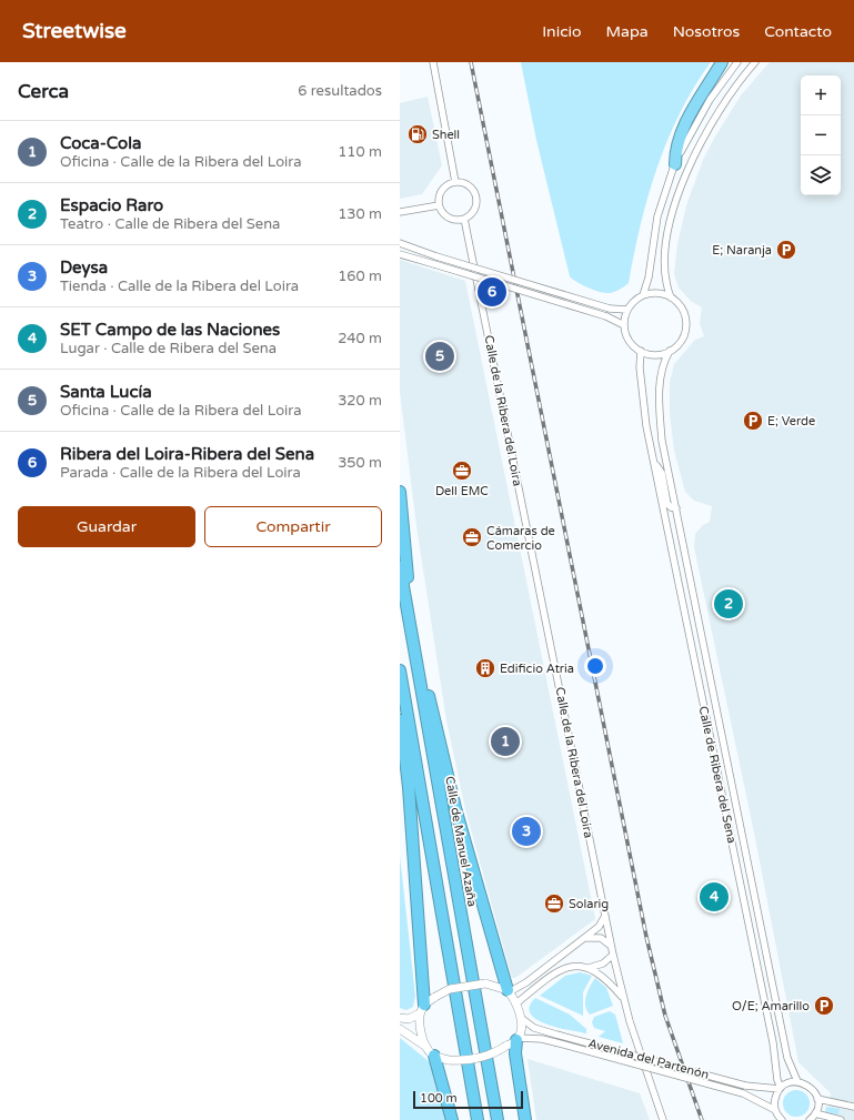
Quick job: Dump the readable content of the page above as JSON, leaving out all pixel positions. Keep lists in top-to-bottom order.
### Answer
{
  "streets": {
    "highway": ["Calle de Manuel Azaña"],
    "street": ["Calle de la Ribera del Loira", "Calle de Ribera del Sena", "Avenida del Partenón"]
  },
  "crossings": [
    ["Calle de Ribera del Sena", "Avenida del Partenón"]
  ],
  "places": {
    "fuel station": ["Shell"],
    "parking": ["E; Naranja", "E; Verde", "O/E; Amarillo"],
    "office": ["Dell EMC", "Cámaras de Comercio", "Solarig"],
    "building": ["Edificio Atria"]
  },
  "scale_bar": "100 m",
  "page": {
    "header": "Streetwise",
    "nav": [
      "Inicio",
      "Mapa",
      "Nosotros",
      "Contacto"
    ],
    "heading": ["Cerca", "6 resultados"],
    "map_buttons": ["+", "−"],
    "list": [
      {
        "mark": "1",
        "name": "Coca-Cola",
        "note": "Oficina · Calle de la Ribera del Loira",
        "value": "110 m"
      },
      {
        "mark": "2",
        "name": "Espacio Raro",
        "note": "Teatro · Calle de Ribera del Sena",
        "value": "130 m"
      },
      {
        "mark": "3",
        "name": "Deysa",
        "note": "Tienda · Calle de la Ribera del Loira",
        "value": "160 m"
      },
      {
        "mark": "4",
        "name": "SET Campo de las Naciones",
        "note": "Lugar · Calle de Ribera del Sena",
        "value": "240 m"
      },
      {
        "mark": "5",
        "name": "Santa Lucía",
        "note": "Oficina · Calle de la Ribera del Loira",
        "value": "320 m"
      },
      {
        "mark": "6",
        "name": "Ribera del Loira-Ribera del Sena",
        "note": "Parada · Calle de la Ribera del Loira",
        "value": "350 m"
      }
    ],
    "pins": [
      "6",
      "5",
      "2",
      "1",
      "3",
      "4"
    ],
    "buttons": ["Guardar", "Compartir"],
    "scale": "100 m"
  }
}
